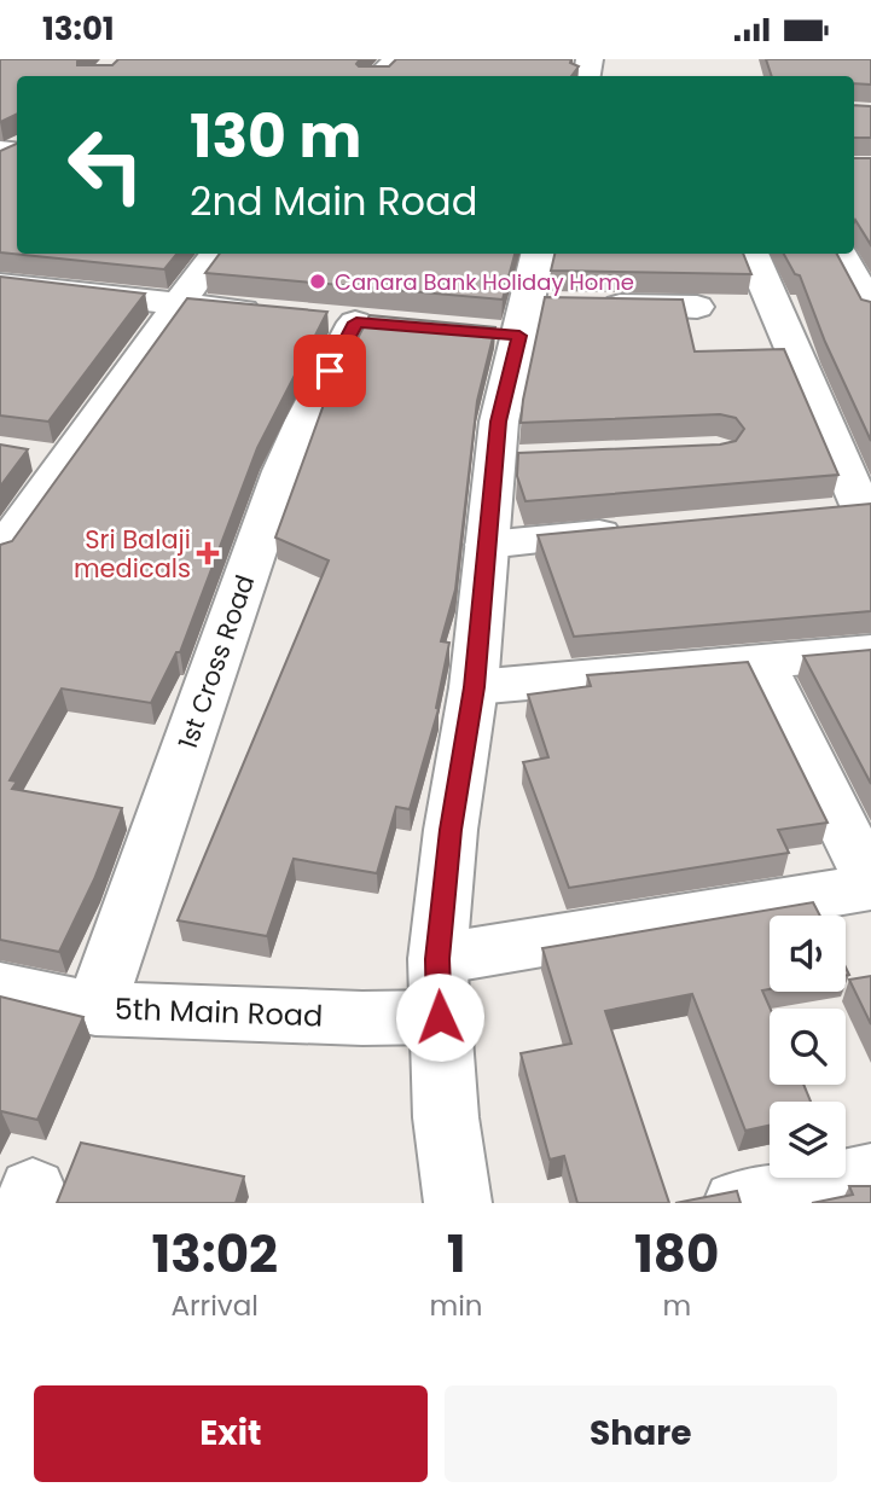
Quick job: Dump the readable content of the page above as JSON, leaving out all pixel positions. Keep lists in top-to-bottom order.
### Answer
{
  "streets": {
    "street": ["1st Cross Road", "5th Main Road"]
  },
  "crossings": [
    ["1st Cross Road", "5th Main Road"]
  ],
  "places": {
    "other": ["Canara Bank Holiday Home"],
    "health": ["Sri Balaji medicals"]
  },
  "page": {
    "status": "13:01",
    "turn": ["130 m", "2nd Main Road"],
    "eta": [
      "13:02",
      "Arrival",
      "1",
      "min",
      "180",
      "m"
    ],
    "buttons": ["Exit", "Share"]
  }
}
